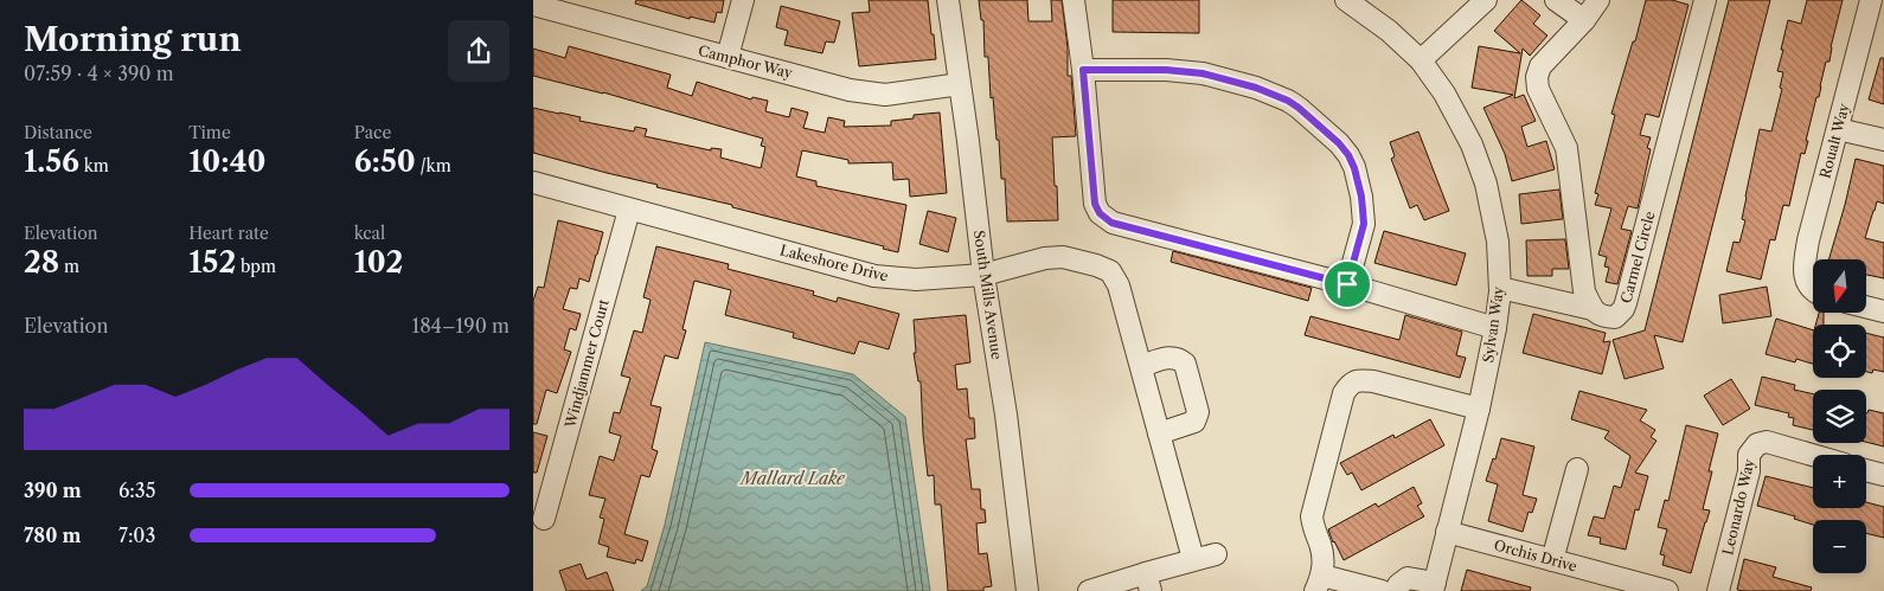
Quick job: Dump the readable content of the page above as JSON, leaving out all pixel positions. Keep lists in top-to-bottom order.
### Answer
{
  "streets": {
    "street": [
      "Camphor Way",
      "Roualt Way",
      "Carmel Circle",
      "Lakeshore Drive",
      "South Mills Avenue",
      "Sylvan Way",
      "Windjammer Court",
      "Leonardo Way",
      "Orchis Drive"
    ]
  },
  "crossings": [
    ["Camphor Way", "South Mills Avenue"],
    ["Lakeshore Drive", "South Mills Avenue"],
    ["Lakeshore Drive", "Windjammer Court"],
    ["Sylvan Way", "Orchis Drive"]
  ],
  "water": ["Mallard Lake"],
  "north": "bottom",
  "page": {
    "heading": ["Morning run", "07:59 · 4 × 390 m"],
    "stats": [
      ["Distance", "1.56 km"],
      ["Time", "10:40"],
      ["Pace", "6:50 /km"],
      ["Elevation", "28 m"],
      ["Heart rate", "152 bpm"],
      ["kcal", "102"]
    ],
    "map_buttons": ["+", "−"],
    "chart": ["Elevation", "184–190 m"],
    "list": [
      {
        "name": "390 m",
        "note": "6:35"
      },
      {
        "name": "780 m",
        "note": "7:03"
      }
    ]
  }
}
